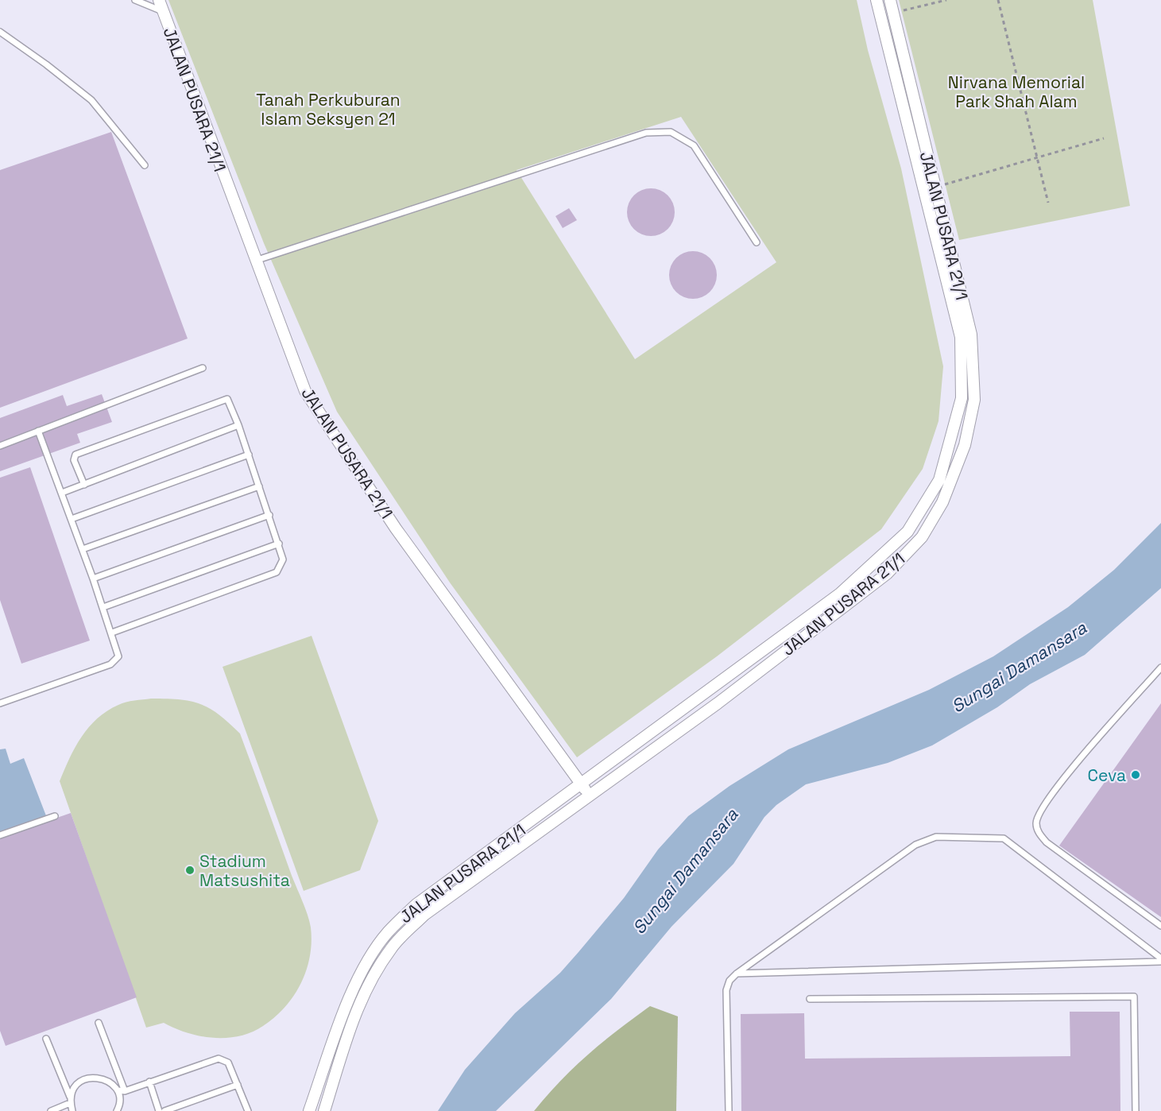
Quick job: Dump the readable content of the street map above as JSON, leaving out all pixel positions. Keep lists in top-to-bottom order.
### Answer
{
  "streets": {
    "street": ["JALAN PUSARA 21/1"]
  },
  "water": ["Sungai Damansara"],
  "parks": ["Nirvana Memorial Park Shah Alam", "Tanah Perkuburan Islam Seksyen 21"],
  "places": ["Ceva", "Stadium Matsushita"]
}
